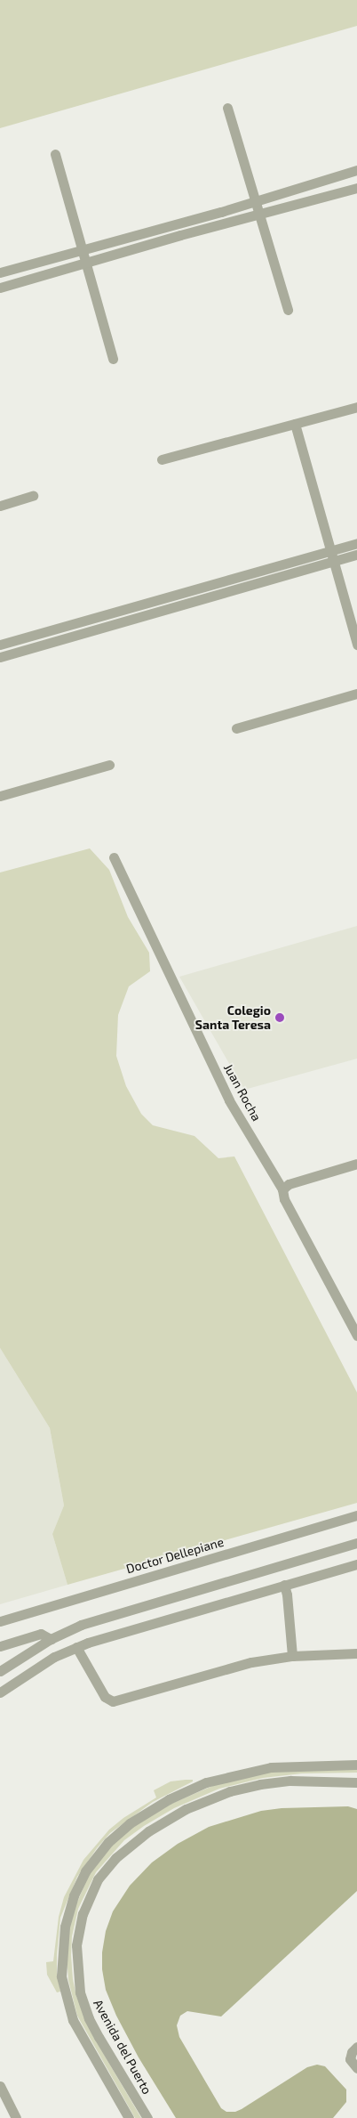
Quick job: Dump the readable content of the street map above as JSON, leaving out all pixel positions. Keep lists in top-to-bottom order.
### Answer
{
  "streets": {
    "street": ["Juan Rocha", "Doctor Dellepiane", "Avenida del Puerto"]
  },
  "places": ["Colegio Santa Teresa"]
}
